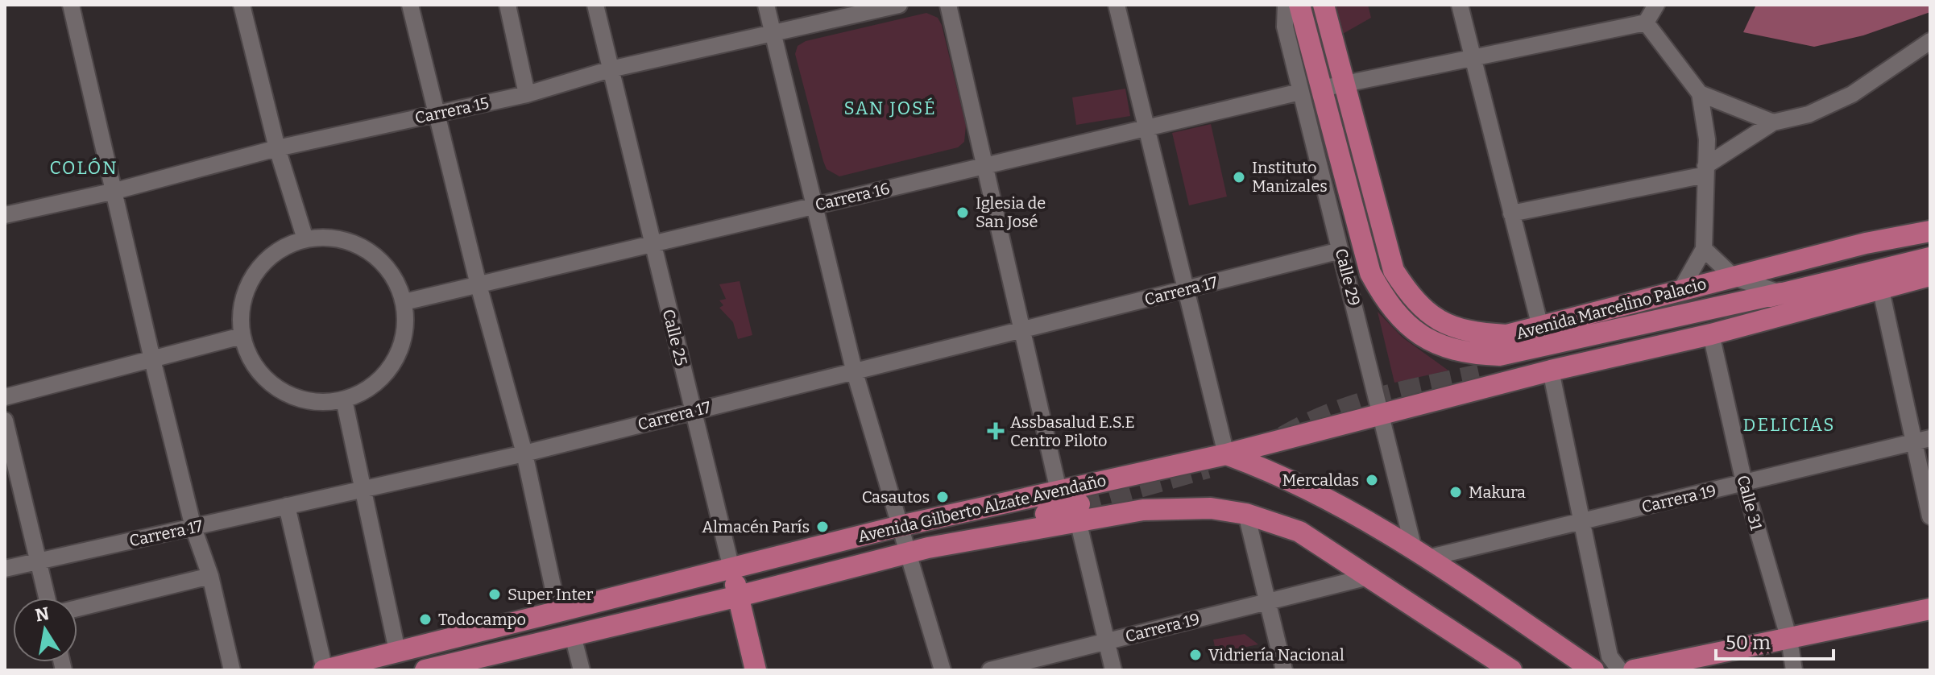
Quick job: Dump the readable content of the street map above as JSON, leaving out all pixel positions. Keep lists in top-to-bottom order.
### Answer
{
  "streets": {
    "main road": ["Avenida Marcelino Palacio", "Calle 25", "Avenida Gilberto Alzate Avendaño"],
    "street": [
      "Carrera 15",
      "Carrera 16",
      "Calle 29",
      "Carrera 17",
      "Carrera 19",
      "Calle 31"
    ]
  },
  "crossings": [
    ["Carrera 15", "Calle 25"],
    ["Carrera 16", "Calle 29"],
    ["Carrera 16", "Avenida Marcelino Palacio"],
    ["Carrera 16", "Calle 25"],
    ["Calle 29", "Carrera 17"],
    ["Calle 29", "Avenida Marcelino Palacio"],
    ["Calle 29", "Carrera 19"],
    ["Carrera 17", "Calle 25"],
    ["Calle 25", "Avenida Gilberto Alzate Avendaño"],
    ["Carrera 19", "Calle 31"],
    ["Carrera 19", "Avenida Gilberto Alzate Avendaño"]
  ],
  "districts": ["SAN JOSÉ", "COLÓN", "DELICIAS"],
  "places": {
    "other": [
      "Instituto Manizales",
      "Iglesia de San José",
      "Mercaldas",
      "Makura",
      "Casautos",
      "Almacén París",
      "Super Inter",
      "Todocampo",
      "Vidriería Nacional"
    ],
    "health": ["Assbasalud E.S.E Centro Piloto"]
  },
  "scale_bar": "50 m",
  "north": "top"
}
